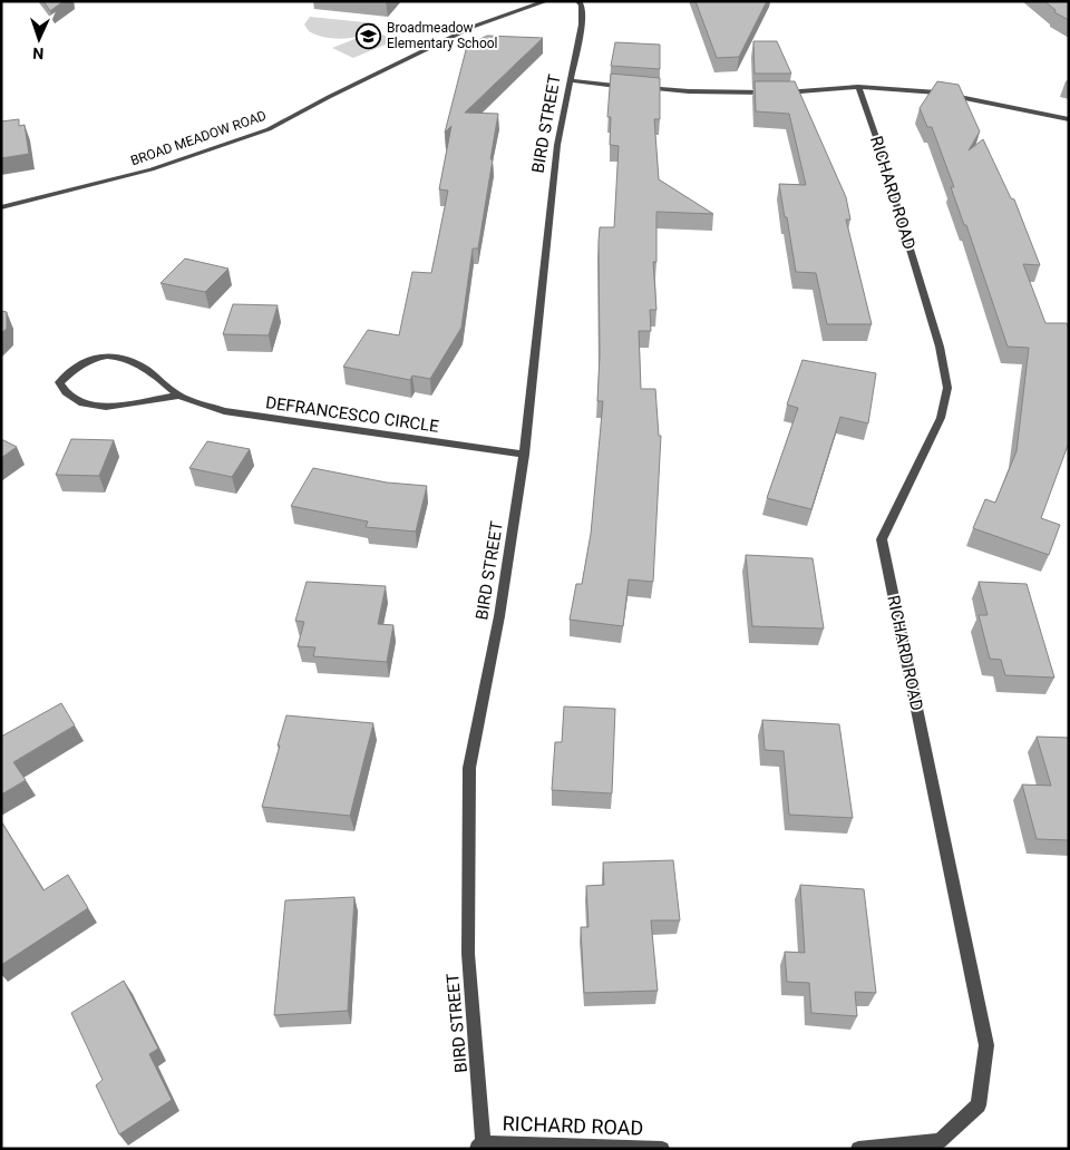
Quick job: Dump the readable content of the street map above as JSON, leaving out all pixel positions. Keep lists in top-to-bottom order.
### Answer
{
  "streets": {
    "street": [
      "BIRD STREET",
      "BROAD MEADOW ROAD",
      "RICHARD ROAD",
      "DEFRANCESCO CIRCLE"
    ]
  },
  "crossings": [
    ["BIRD STREET", "RICHARD ROAD"],
    ["BIRD STREET", "DEFRANCESCO CIRCLE"]
  ],
  "places": {
    "school or university": ["Broadmeadow Elementary School"]
  },
  "north": "bottom"
}
